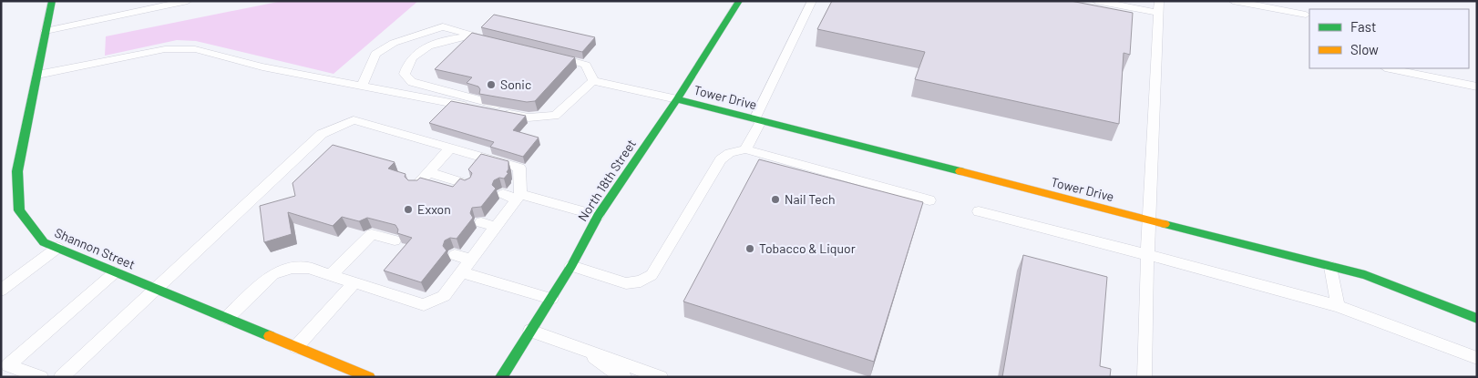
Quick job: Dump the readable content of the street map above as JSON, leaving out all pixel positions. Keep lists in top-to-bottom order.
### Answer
{
  "streets": {
    "street": ["Tower Drive", "North 18th Street", "Shannon Street"]
  },
  "crossings": [
    ["Tower Drive", "North 18th Street"]
  ],
  "places": [
    "Sonic",
    "Nail Tech",
    "Exxon",
    "Tobacco & Liquor"
  ],
  "legend": ["Fast", "Slow"]
}
